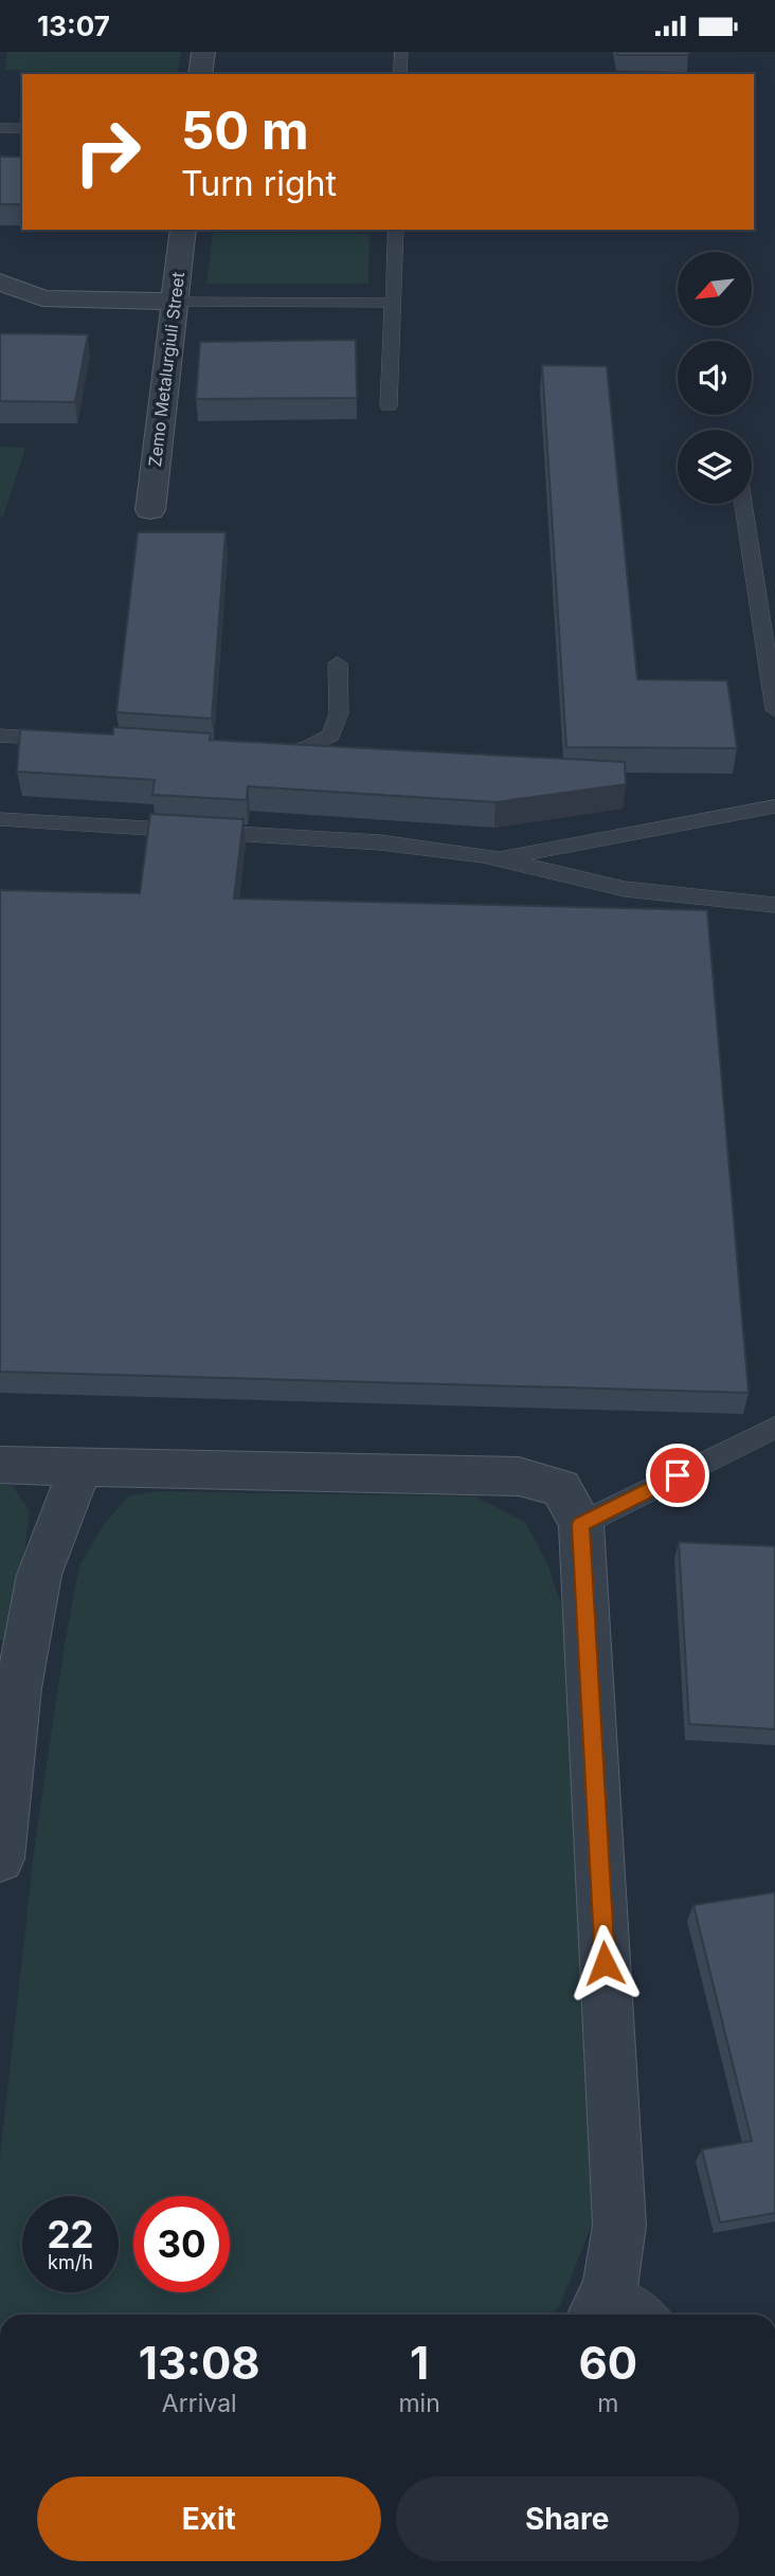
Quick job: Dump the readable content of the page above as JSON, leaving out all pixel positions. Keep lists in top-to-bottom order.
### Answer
{
  "streets": {
    "street": ["Zemo Metalurgiuli Street"]
  },
  "north": "bottom left",
  "page": {
    "status": "13:07",
    "turn": ["50 m", "Turn right"],
    "speed": "22 km/h",
    "limit": "30",
    "eta": [
      "13:08",
      "Arrival",
      "1",
      "min",
      "60",
      "m"
    ],
    "buttons": ["Exit", "Share"]
  }
}
